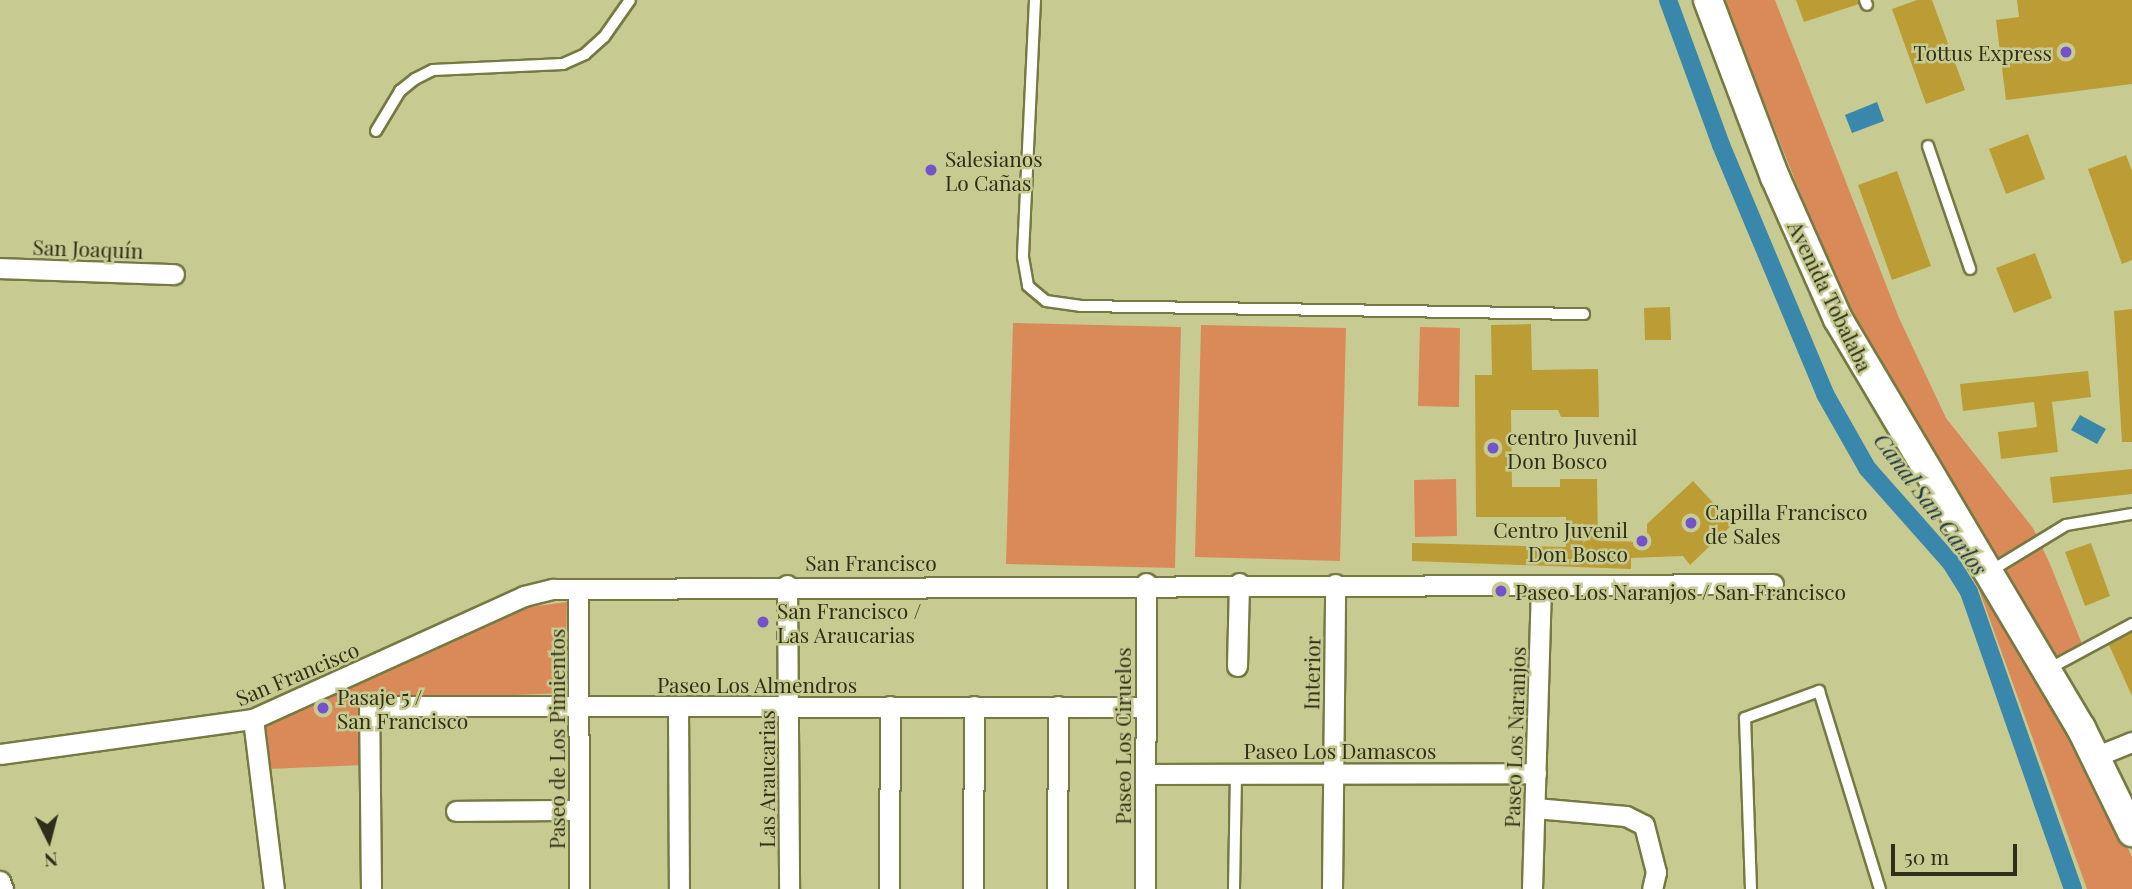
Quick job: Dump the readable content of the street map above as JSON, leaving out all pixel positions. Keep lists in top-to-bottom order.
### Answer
{
  "streets": {
    "main road": ["Avenida Tobalaba"],
    "street": [
      "San Joaquín",
      "San Francisco",
      "Interior",
      "Paseo Los Almendros",
      "Paseo Los Ciruelos",
      "Paseo Los Naranjos",
      "Paseo de Los Pimientos",
      "Paseo Los Damascos",
      "Las Araucarias"
    ]
  },
  "crossings": [
    ["San Francisco", "Interior"],
    ["San Francisco", "Paseo Los Ciruelos"],
    ["San Francisco", "Paseo Los Naranjos"],
    ["San Francisco", "Paseo de Los Pimientos"],
    ["San Francisco", "Las Araucarias"],
    ["Interior", "Paseo Los Damascos"],
    ["Paseo Los Almendros", "Paseo Los Ciruelos"],
    ["Paseo Los Almendros", "Paseo de Los Pimientos"],
    ["Paseo Los Almendros", "Las Araucarias"],
    ["Paseo Los Ciruelos", "Paseo Los Damascos"],
    ["Paseo Los Naranjos", "Paseo Los Damascos"]
  ],
  "water": ["Canal San Carlos"],
  "places": [
    "Tottus Express",
    "Salesianos Lo Cañas",
    "centro Juvenil Don Bosco",
    "Capilla Francisco de Sales",
    "Centro Juvenil Don Bosco",
    "Paseo Los Naranjos / San Francisco",
    "San Francisco / Las Araucarias",
    "Pasaje 5 / San Francisco"
  ],
  "scale_bar": "50 m",
  "north": "bottom"
}
